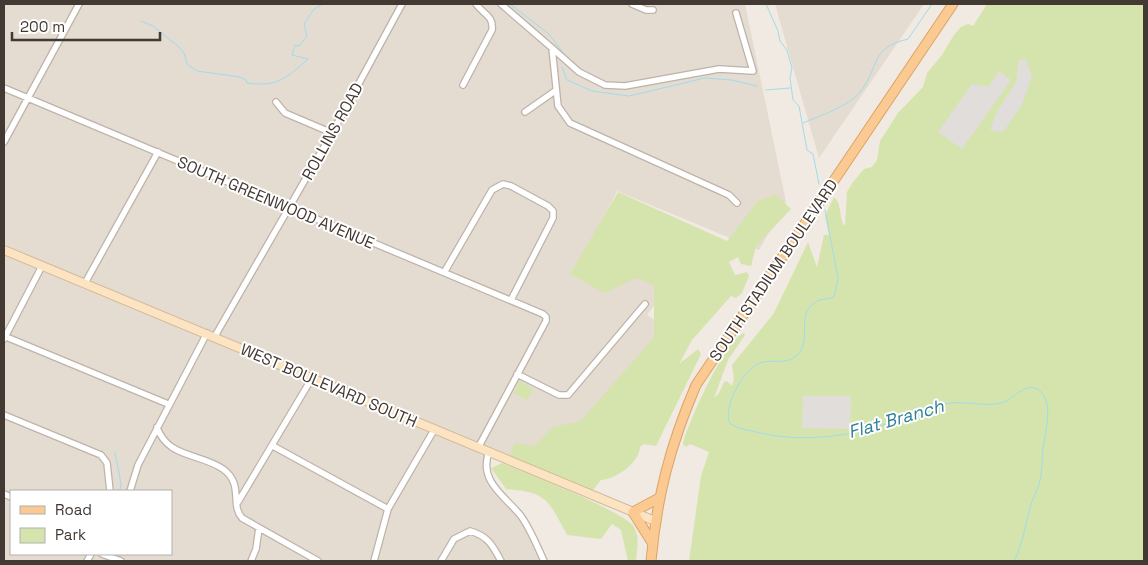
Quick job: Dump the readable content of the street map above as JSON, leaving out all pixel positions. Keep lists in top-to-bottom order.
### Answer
{
  "streets": {
    "main road": ["SOUTH STADIUM BOULEVARD", "WEST BOULEVARD SOUTH"],
    "street": ["ROLLINS ROAD", "SOUTH GREENWOOD AVENUE"]
  },
  "crossings": [
    ["ROLLINS ROAD", "SOUTH GREENWOOD AVENUE"],
    ["ROLLINS ROAD", "WEST BOULEVARD SOUTH"],
    ["SOUTH STADIUM BOULEVARD", "WEST BOULEVARD SOUTH"]
  ],
  "water": ["Flat Branch"],
  "legend": ["Road", "Park"],
  "scale_bar": "200 m"
}
